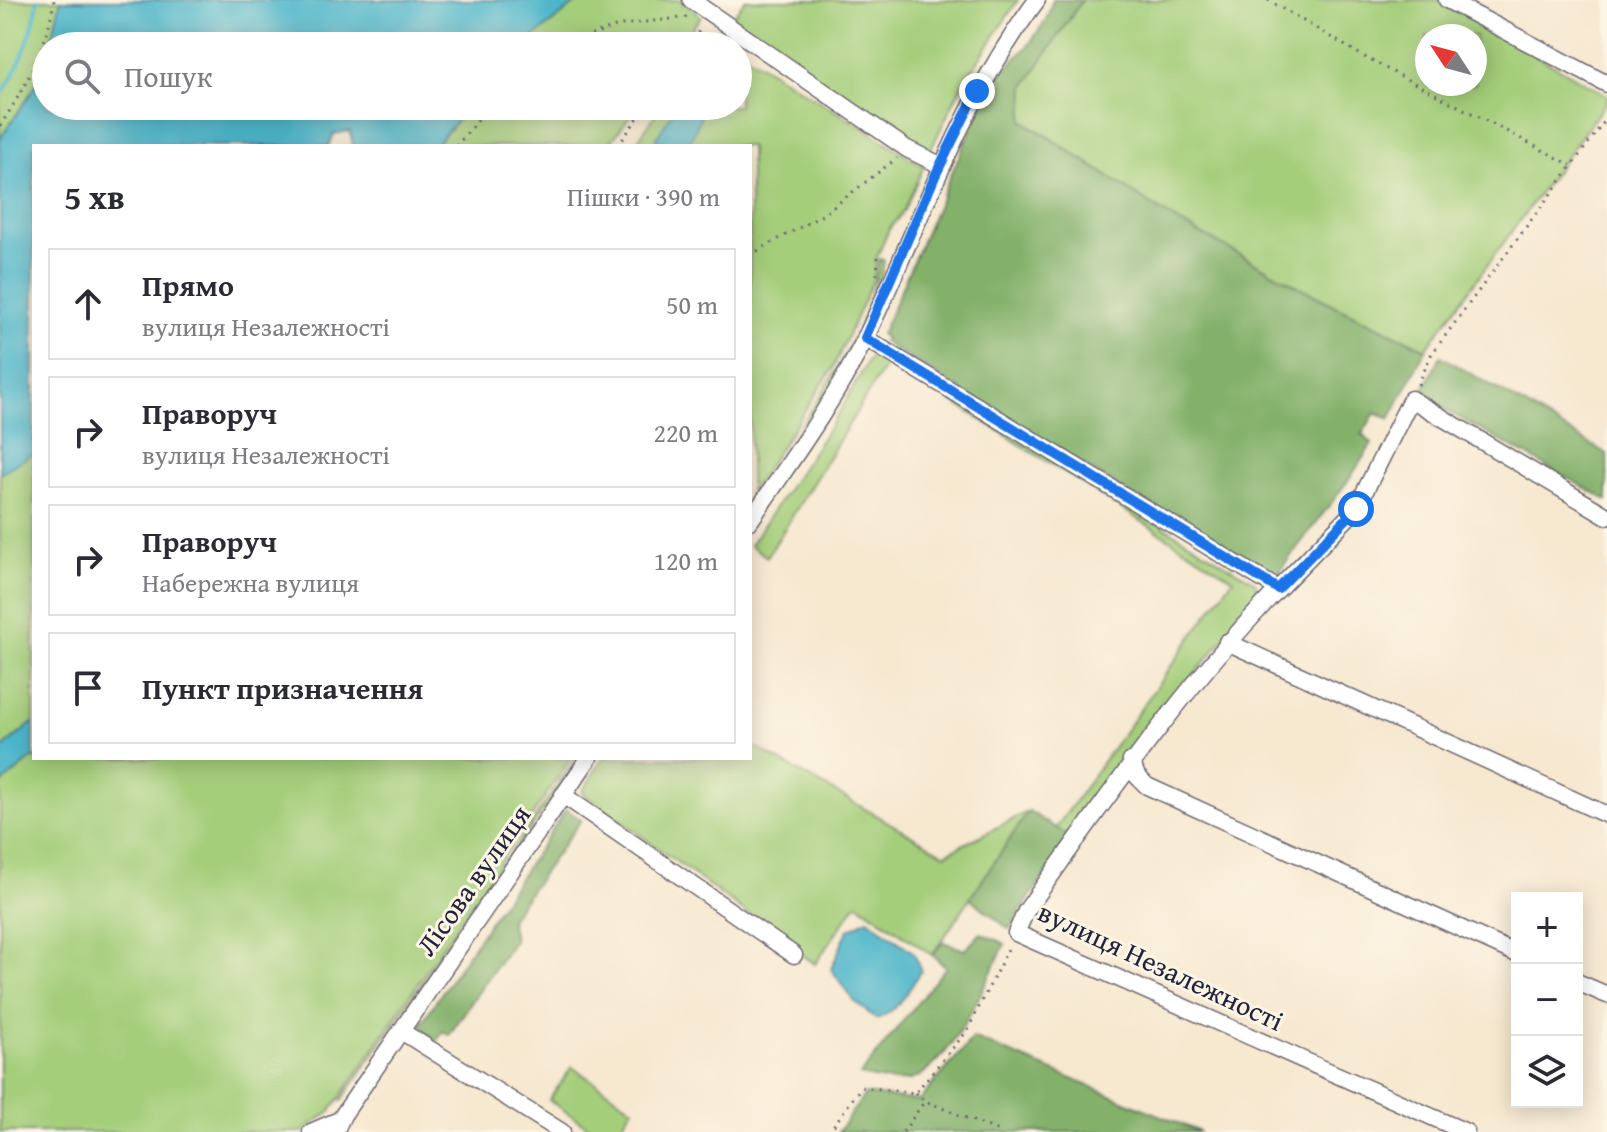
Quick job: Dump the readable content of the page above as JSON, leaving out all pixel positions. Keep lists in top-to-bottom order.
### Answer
{
  "streets": {
    "street": ["Лісова вулиця", "вулиця Незалежності"]
  },
  "north": "top left",
  "page": {
    "search": "Пошук",
    "heading": ["5 хв", "Пішки · 390 m"],
    "list": [
      ["Прямо", "вулиця Незалежності", "50 m"],
      ["Праворуч", "вулиця Незалежності", "220 m"],
      ["Праворуч", "Набережна вулиця", "120 m"],
      "Пункт призначення"
    ],
    "map_buttons": ["+", "−"]
  }
}
